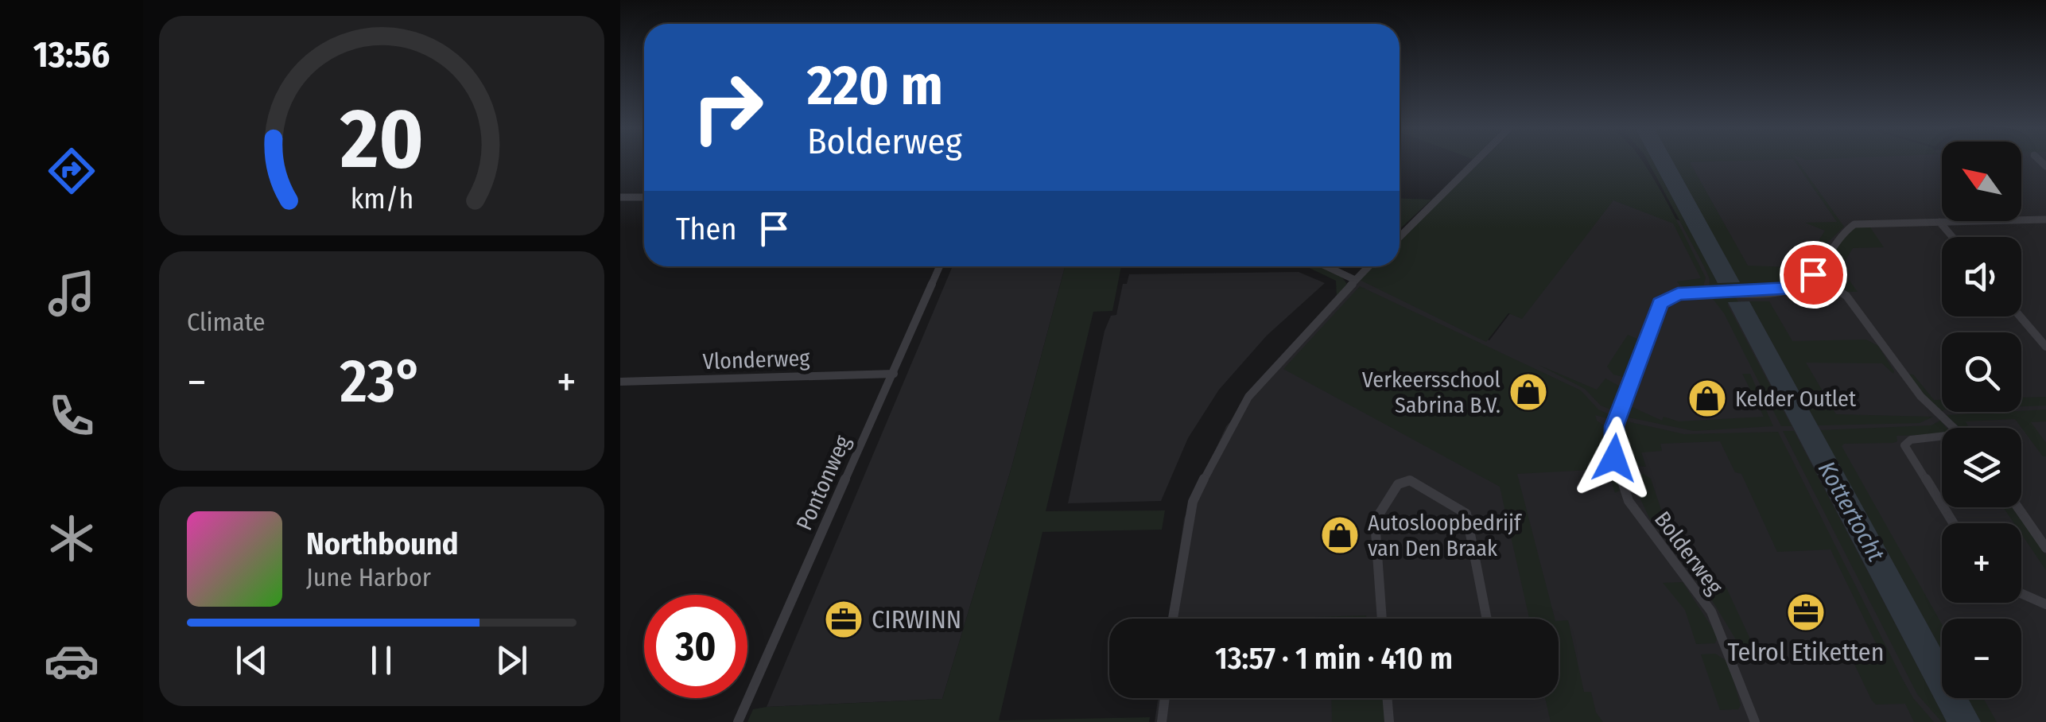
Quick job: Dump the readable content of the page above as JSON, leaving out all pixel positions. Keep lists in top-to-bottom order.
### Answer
{
  "streets": {
    "street": ["Vlonderweg", "Pontonweg", "Bolderweg"]
  },
  "crossings": [
    ["Vlonderweg", "Pontonweg"]
  ],
  "water": ["Kottertocht"],
  "places": {
    "shop": ["Verkeersschool Sabrina B.V.", "Kelder Outlet", "Autosloopbedrijf van Den Braak"],
    "office": ["Telrol Etiketten", "CIRWINN"]
  },
  "north": "top left",
  "page": {
    "tabs": "13:56",
    "turn": ["220 m", "Bolderweg"],
    "map_buttons": ["+", "−"],
    "then": "Then",
    "tile": "Climate",
    "heat": ["−", "23°", "+"],
    "song": ["Northbound", "June Harbor"],
    "limit": "30",
    "trip": "13:57 · 1 min · 410 m",
    "gauge": ["20", "km/h"]
  }
}
